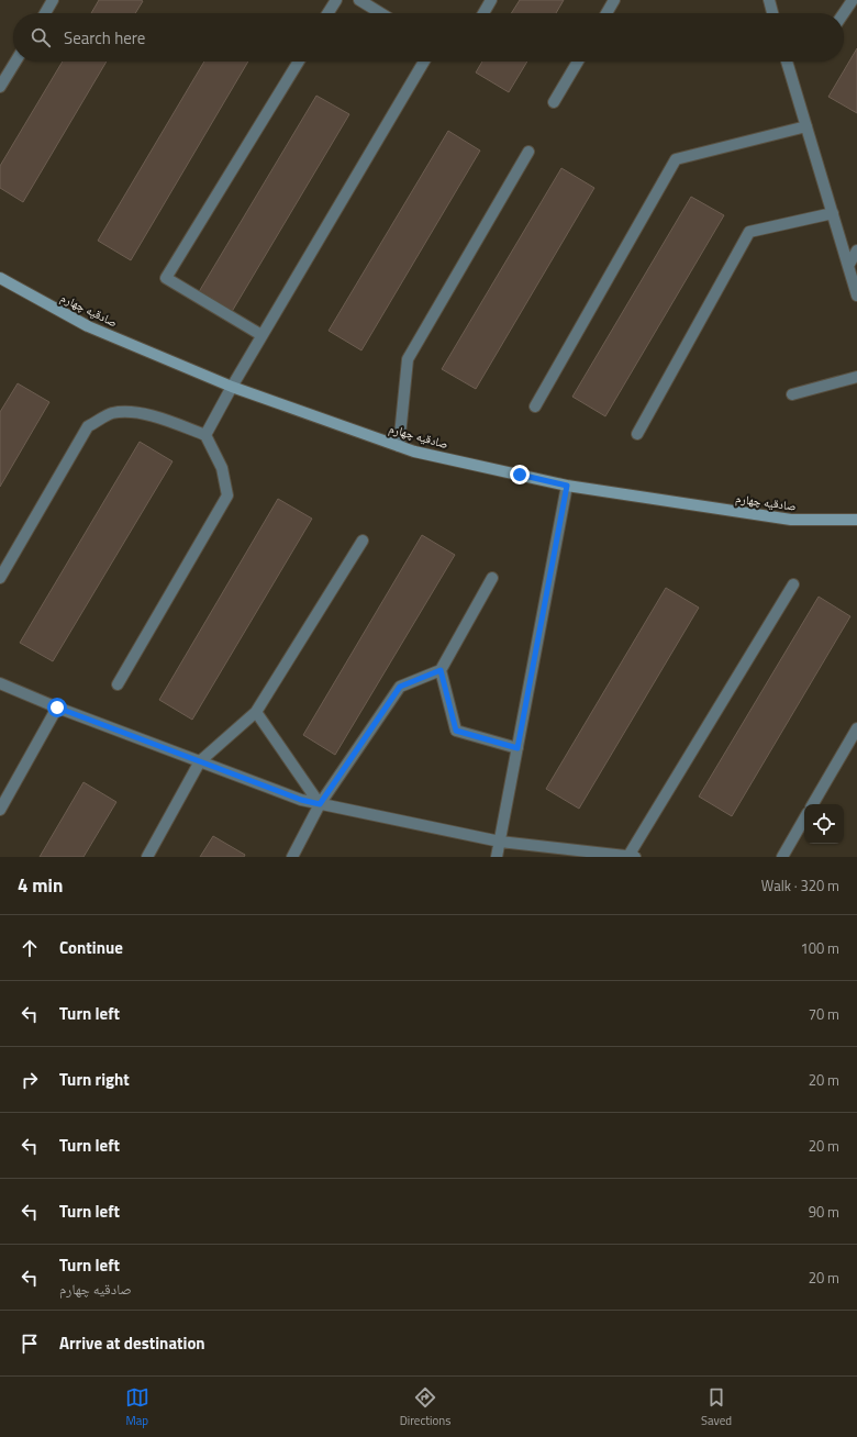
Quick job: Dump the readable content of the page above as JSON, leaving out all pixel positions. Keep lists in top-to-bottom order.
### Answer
{
  "streets": {
    "street": ["صادقیه چهارم"]
  },
  "page": {
    "search": "Search here",
    "heading": ["4 min", "Walk · 320 m"],
    "list": [
      ["Continue", "100 m"],
      ["Turn left", "70 m"],
      ["Turn right", "20 m"],
      ["Turn left", "20 m"],
      ["Turn left", "90 m"],
      ["Turn left", "صادقیه چهارم", "20 m"],
      "Arrive at destination"
    ],
    "nav": ["Map", "Directions", "Saved"]
  }
}
